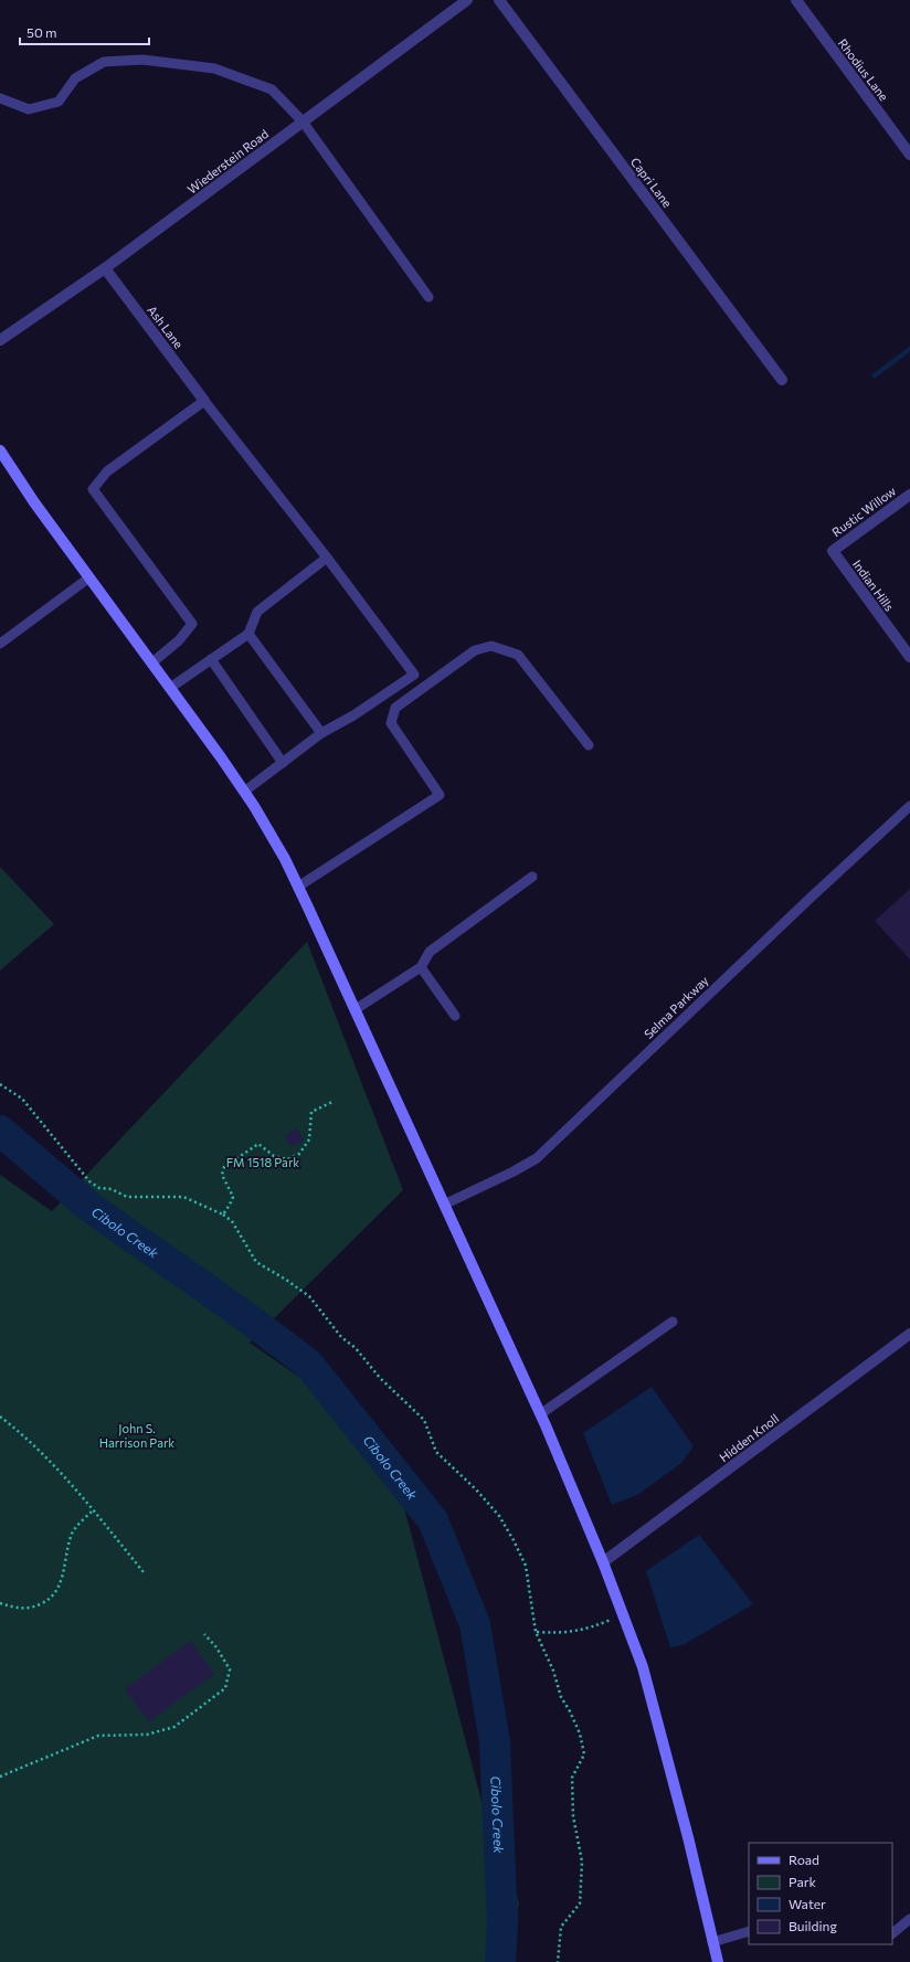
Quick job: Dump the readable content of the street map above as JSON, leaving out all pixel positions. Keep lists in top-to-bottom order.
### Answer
{
  "streets": {
    "street": [
      "Rhodius Lane",
      "Wiederstein Road",
      "Capri Lane",
      "Ash Lane",
      "Rustic Willow",
      "Indian Hills",
      "Hidden Knoll"
    ],
    "lane": ["Selma Parkway"]
  },
  "crossings": [
    ["Wiederstein Road", "Ash Lane"],
    ["Rustic Willow", "Indian Hills"]
  ],
  "water": ["Cibolo Creek"],
  "parks": ["FM 1518 Park", "John S. Harrison Park"],
  "legend": [
    "Road",
    "Park",
    "Water",
    "Building"
  ],
  "scale_bar": "50 m"
}
